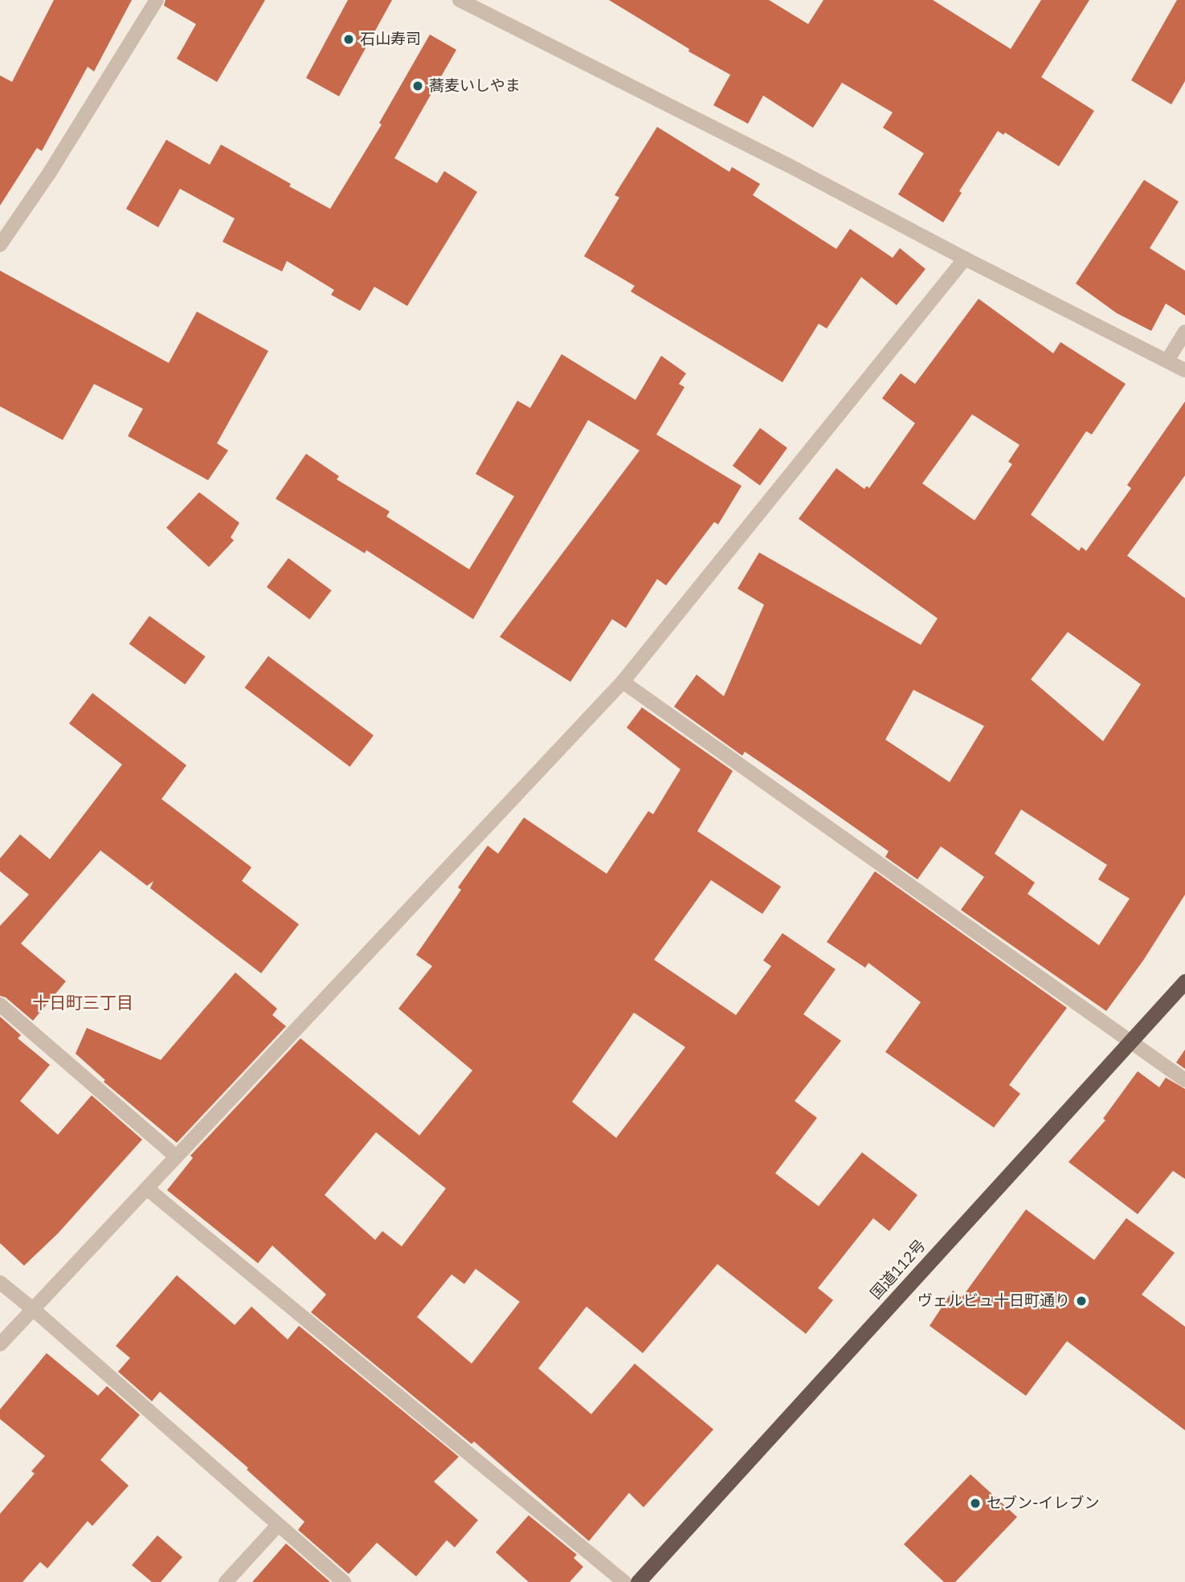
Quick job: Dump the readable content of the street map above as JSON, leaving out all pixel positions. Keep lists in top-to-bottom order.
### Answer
{
  "streets": {
    "highway": ["国道112号"]
  },
  "districts": ["十日町三丁目"],
  "places": [
    "石山寿司",
    "蕎麦いしやま",
    "ヴェルビュ十日町通り",
    "セブン-イレブン"
  ]
}
